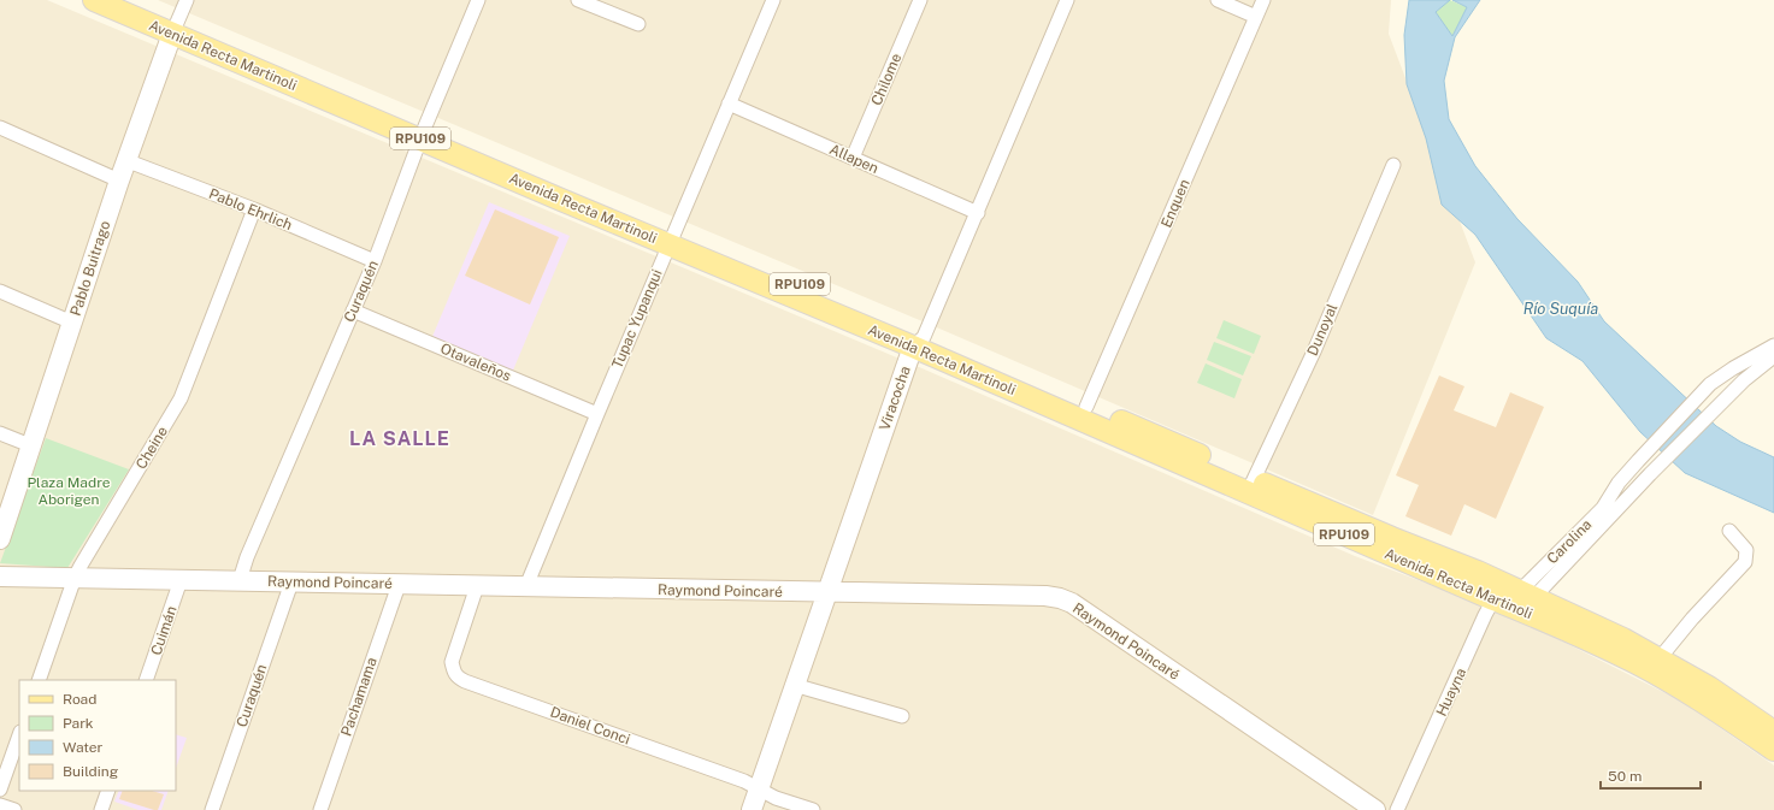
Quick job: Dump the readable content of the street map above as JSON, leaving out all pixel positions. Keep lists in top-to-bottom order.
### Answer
{
  "streets": {
    "main road": ["Avenida Recta Martinoli", "RPU109"],
    "street": [
      "Chilome",
      "Allapen",
      "Enquen",
      "Pablo Ehrlich",
      "Pablo Buitrago",
      "Curaquén",
      "Tupac Yupanqui",
      "Dunoyal",
      "Otavaleños",
      "Viracocha",
      "Cheine",
      "Carolina",
      "Raymond Poincaré",
      "Cuimán",
      "Huayna",
      "Pachamama",
      "Daniel Conci"
    ]
  },
  "crossings": [
    ["Avenida Recta Martinoli", "Enquen"],
    ["Avenida Recta Martinoli", "Pablo Buitrago"],
    ["Avenida Recta Martinoli", "Curaquén"],
    ["Avenida Recta Martinoli", "Tupac Yupanqui"],
    ["Avenida Recta Martinoli", "Dunoyal"],
    ["Avenida Recta Martinoli", "Viracocha"],
    ["Avenida Recta Martinoli", "Carolina"],
    ["Avenida Recta Martinoli", "Huayna"],
    ["Chilome", "Allapen"],
    ["Allapen", "Tupac Yupanqui"],
    ["Allapen", "Viracocha"],
    ["Pablo Ehrlich", "Pablo Buitrago"],
    ["Pablo Ehrlich", "Curaquén"],
    ["Pablo Ehrlich", "Cheine"],
    ["Curaquén", "Otavaleños"],
    ["Curaquén", "Raymond Poincaré"],
    ["Tupac Yupanqui", "Otavaleños"],
    ["Tupac Yupanqui", "Raymond Poincaré"],
    ["Viracocha", "Raymond Poincaré"],
    ["Viracocha", "Daniel Conci"],
    ["Cheine", "Raymond Poincaré"],
    ["Carolina", "Huayna"],
    ["Raymond Poincaré", "Cuimán"],
    ["Raymond Poincaré", "Pachamama"],
    ["Raymond Poincaré", "Daniel Conci"]
  ],
  "districts": ["LA SALLE"],
  "water": ["Río Suquía"],
  "parks": ["Plaza Madre Aborigen"],
  "legend": [
    "Road",
    "Park",
    "Water",
    "Building"
  ],
  "scale_bar": "50 m"
}
